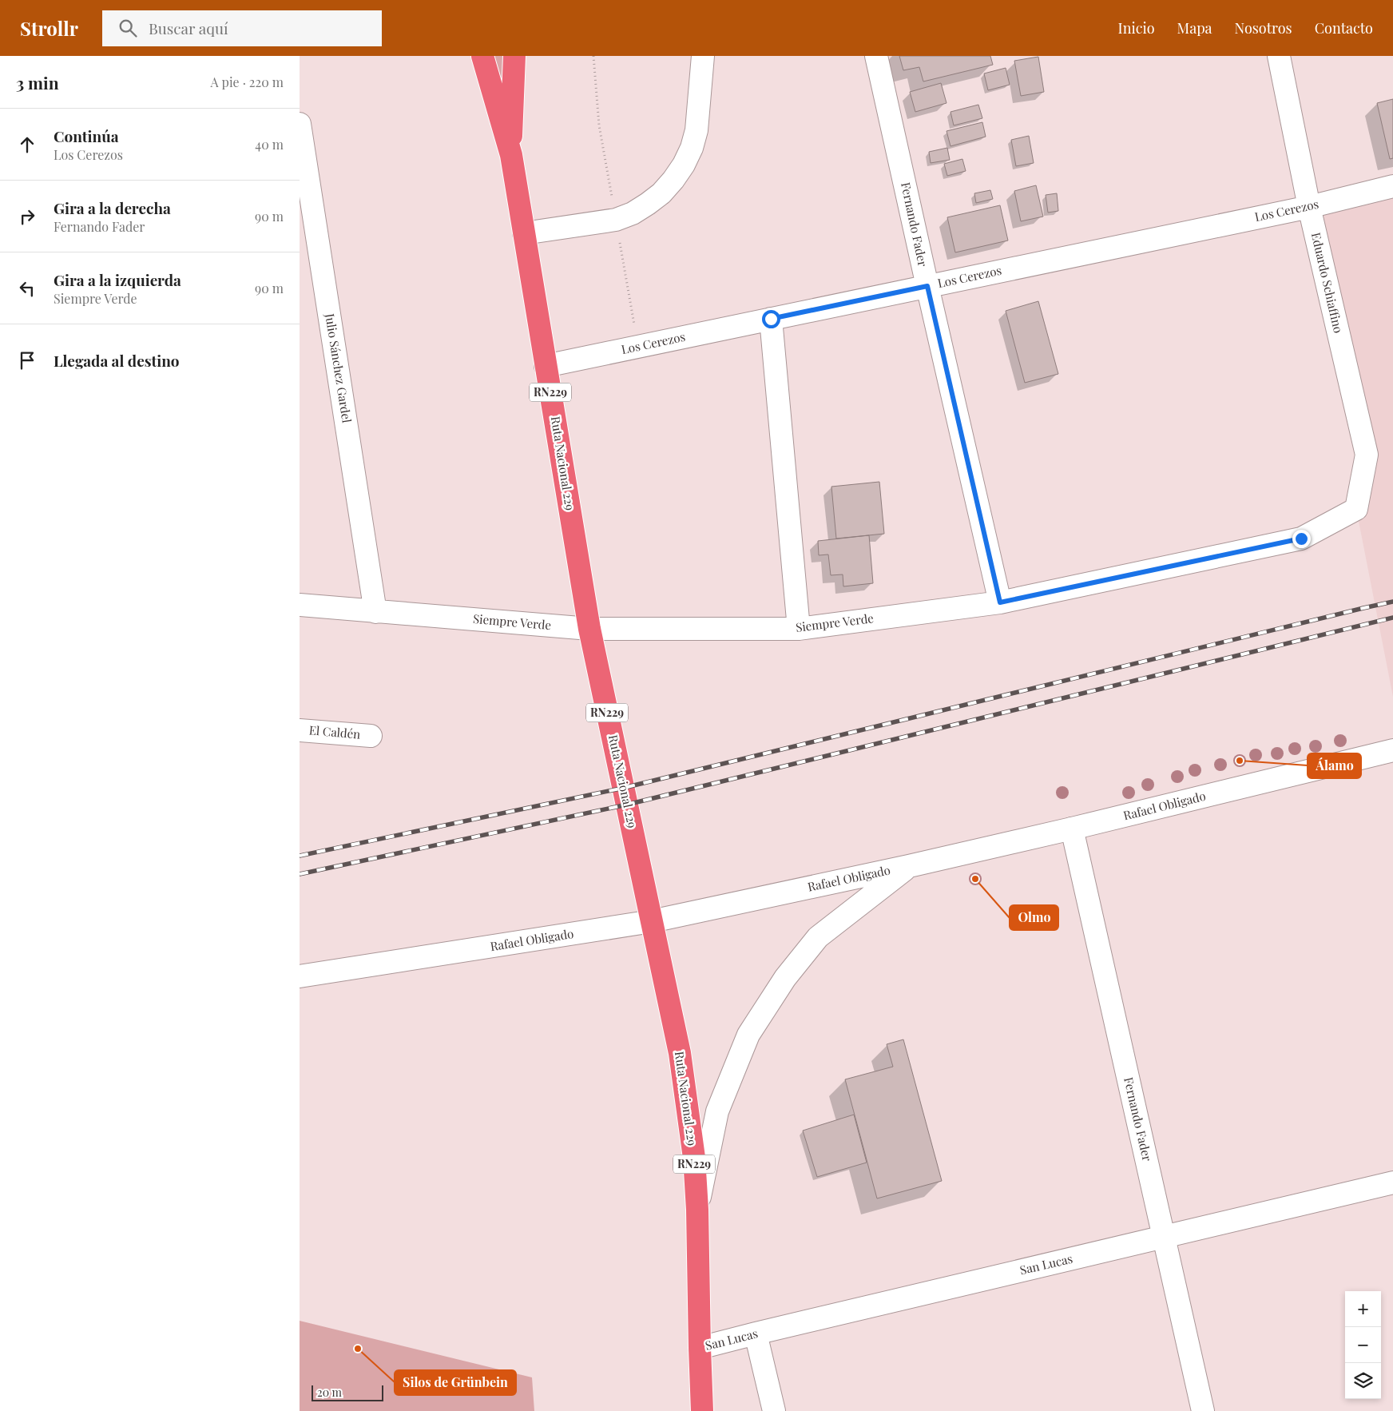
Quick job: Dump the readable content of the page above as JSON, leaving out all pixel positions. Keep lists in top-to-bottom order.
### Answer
{
  "streets": {
    "highway": ["RN229", "Ruta Nacional 229"],
    "street": [
      "Los Cerezos",
      "Fernando Fader",
      "Eduardo Schiaffino",
      "Julio Sánchez Gardel",
      "Siempre Verde",
      "El Caldén",
      "Rafael Obligado",
      "San Lucas"
    ]
  },
  "crossings": [
    ["Los Cerezos", "Fernando Fader"],
    ["Los Cerezos", "Eduardo Schiaffino"],
    ["Los Cerezos", "Ruta Nacional 229"],
    ["Fernando Fader", "Siempre Verde"],
    ["Fernando Fader", "Rafael Obligado"],
    ["Fernando Fader", "San Lucas"],
    ["Eduardo Schiaffino", "Siempre Verde"],
    ["Julio Sánchez Gardel", "Siempre Verde"],
    ["Ruta Nacional 229", "Siempre Verde"],
    ["Ruta Nacional 229", "Rafael Obligado"],
    ["Ruta Nacional 229", "San Lucas"]
  ],
  "places": ["Álamo", "Olmo", "Silos de Grünbein"],
  "scale_bar": "20 m",
  "page": {
    "header": "Strollr",
    "search": "Buscar aquí",
    "nav": [
      "Inicio",
      "Mapa",
      "Nosotros",
      "Contacto"
    ],
    "heading": ["3 min", "A pie · 220 m"],
    "list": [
      ["Continúa", "Los Cerezos", "40 m"],
      ["Gira a la derecha", "Fernando Fader", "90 m"],
      ["Gira a la izquierda", "Siempre Verde", "90 m"],
      "Llegada al destino"
    ],
    "map_buttons": ["+", "−"],
    "scale": "20 m"
  }
}
